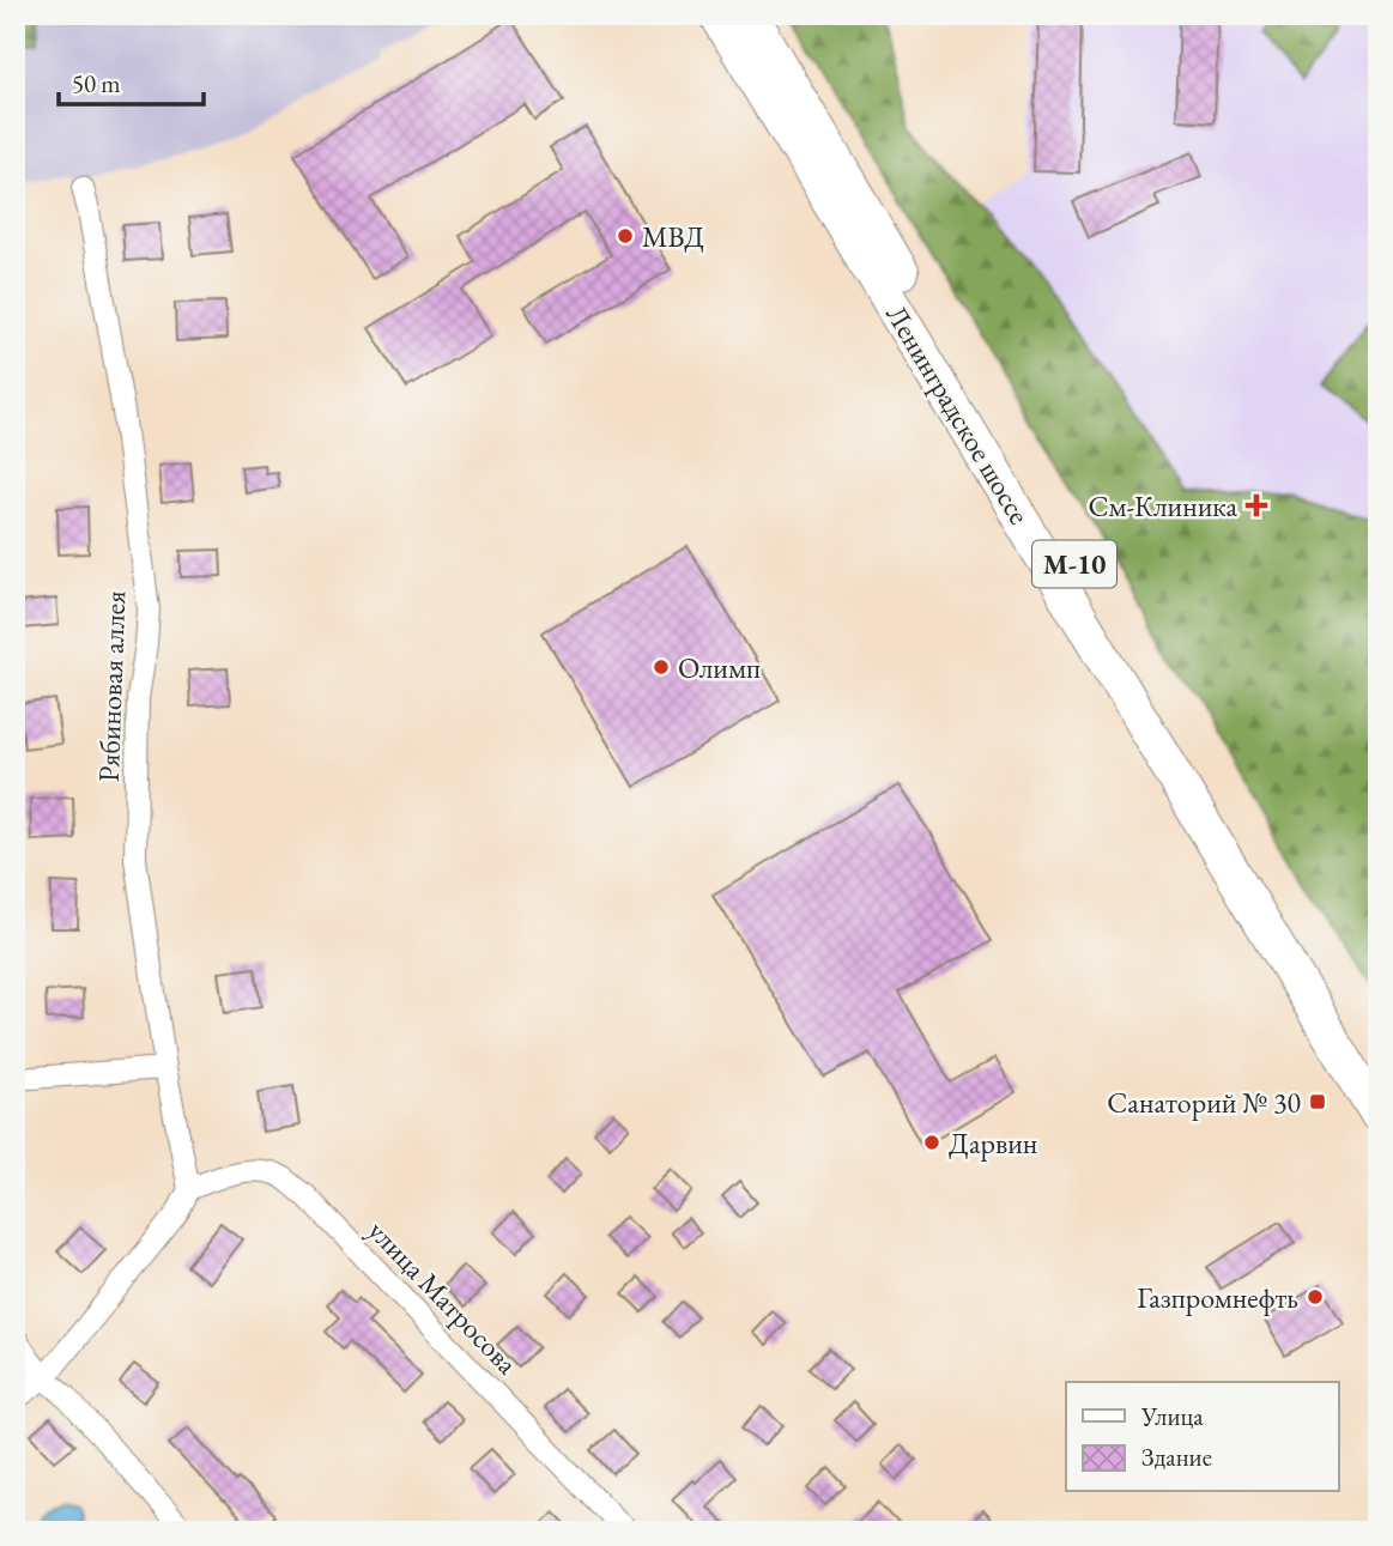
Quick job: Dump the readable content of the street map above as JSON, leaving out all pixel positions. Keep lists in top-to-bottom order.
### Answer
{
  "streets": {
    "highway": ["Ленинградское шоссе", "М-10"],
    "street": ["Рябиновая аллея", "улица Матросова"]
  },
  "crossings": [
    ["Рябиновая аллея", "улица Матросова"]
  ],
  "places": {
    "other": [
      "МВД",
      "Олимп",
      "Дарвин",
      "Газпромнефть"
    ],
    "health": ["См-Клиника"],
    "transit": ["Санаторий № 30"]
  },
  "legend": ["Улица", "Здание"],
  "scale_bar": "50 m"
}
